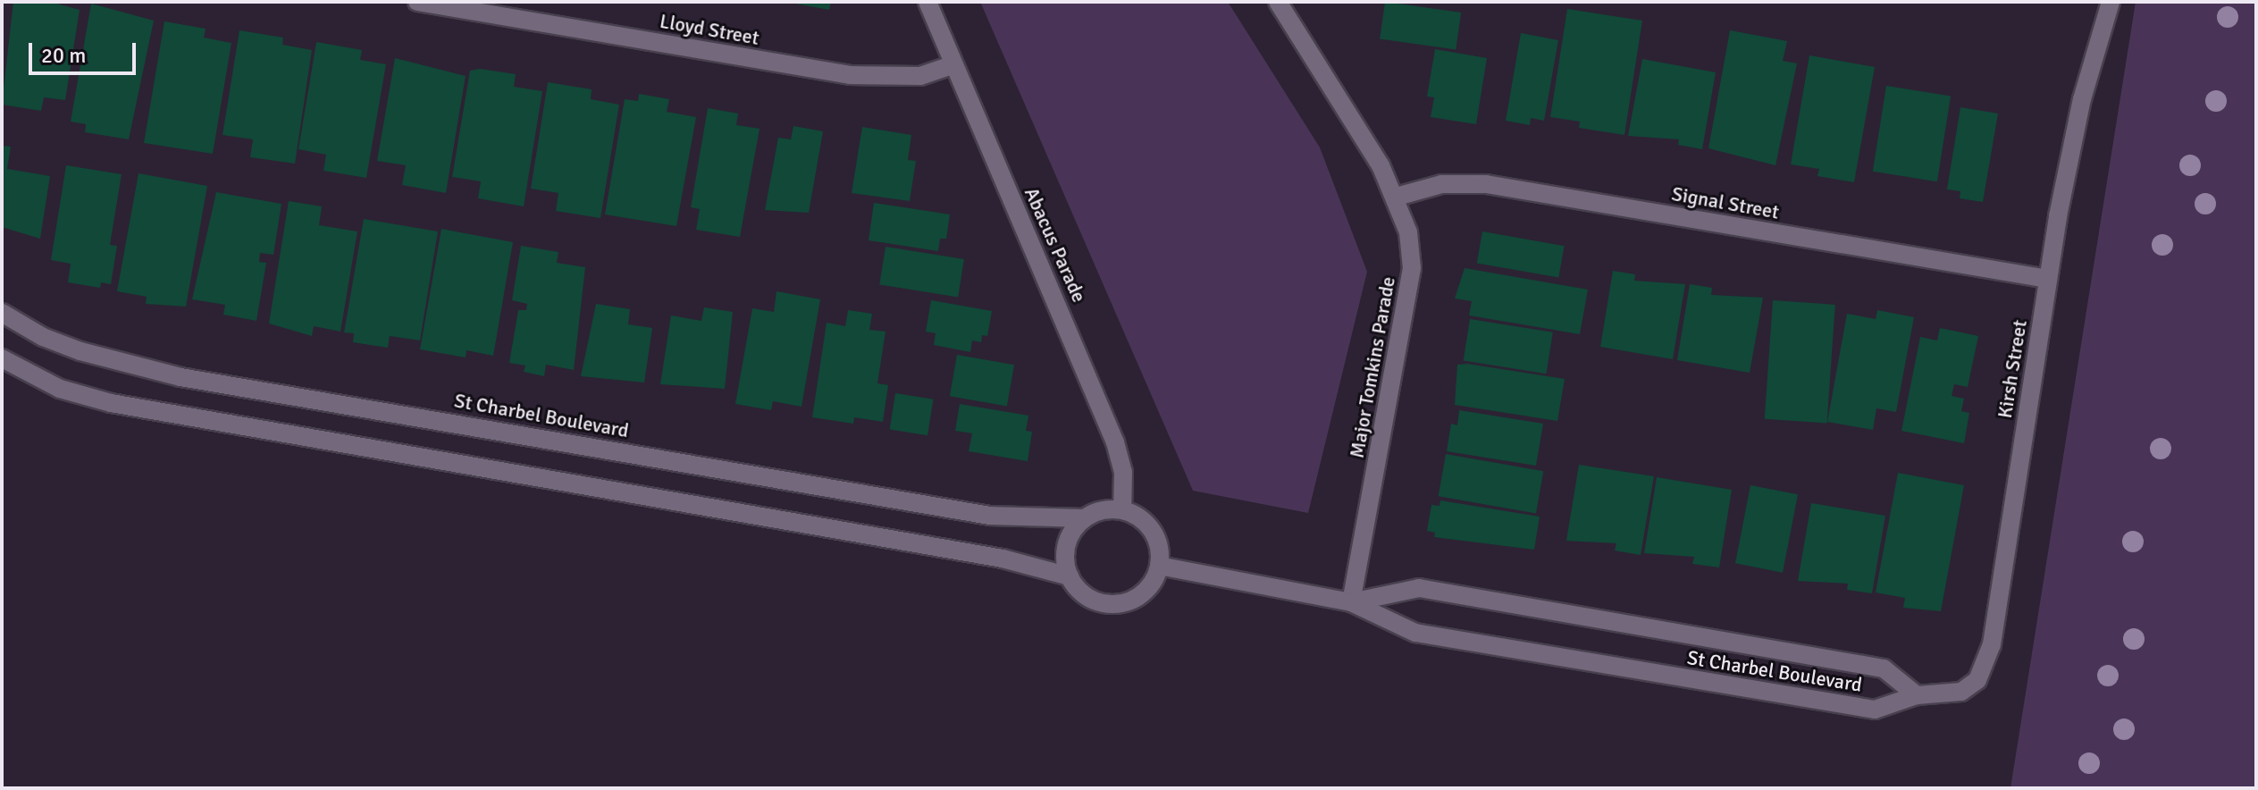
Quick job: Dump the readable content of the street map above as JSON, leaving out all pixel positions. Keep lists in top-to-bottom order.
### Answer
{
  "streets": {
    "street": [
      "Lloyd Street",
      "Signal Street",
      "Abacus Parade",
      "Major Tomkins Parade",
      "Kirsh Street",
      "St Charbel Boulevard"
    ]
  },
  "crossings": [
    ["Lloyd Street", "Abacus Parade"],
    ["Signal Street", "Major Tomkins Parade"],
    ["Signal Street", "Kirsh Street"],
    ["Abacus Parade", "St Charbel Boulevard"],
    ["Major Tomkins Parade", "St Charbel Boulevard"],
    ["Kirsh Street", "St Charbel Boulevard"]
  ],
  "scale_bar": "20 m"
}
